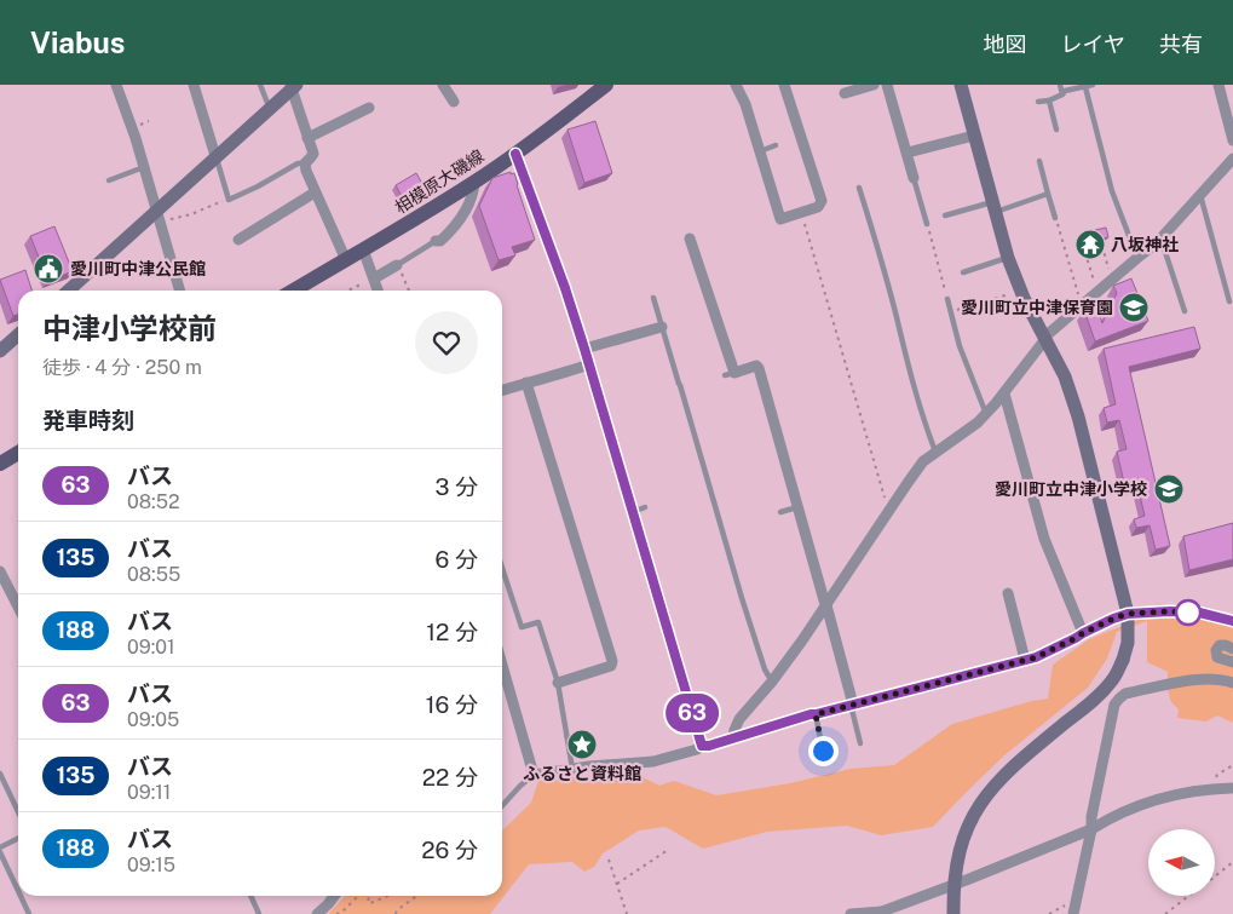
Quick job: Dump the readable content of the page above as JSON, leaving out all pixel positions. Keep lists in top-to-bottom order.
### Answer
{
  "streets": {
    "main road": ["相模原大磯線"]
  },
  "places": {
    "temple": ["八坂神社"],
    "public building": ["愛川町中津公民館"],
    "school or university": ["愛川町立中津保育園", "愛川町立中津小学校"],
    "place": ["ふるさと資料館"]
  },
  "lines": ["bus line 63"],
  "north": "left",
  "page": {
    "header": "Viabus",
    "nav": ["地図", "レイヤ", "共有"],
    "on_map": "63",
    "heading": [
      ["中津小学校前", "徒歩 · 4 分 · 250 m"],
      "発車時刻"
    ],
    "list": [
      {
        "mark": "63",
        "name": "バス",
        "note": "08:52",
        "value": "3 分"
      },
      {
        "mark": "135",
        "name": "バス",
        "note": "08:55",
        "value": "6 分"
      },
      {
        "mark": "188",
        "name": "バス",
        "note": "09:01",
        "value": "12 分"
      },
      {
        "mark": "63",
        "name": "バス",
        "note": "09:05",
        "value": "16 分"
      },
      {
        "mark": "135",
        "name": "バス",
        "note": "09:11",
        "value": "22 分"
      },
      {
        "mark": "188",
        "name": "バス",
        "note": "09:15",
        "value": "26 分"
      }
    ]
  }
}
